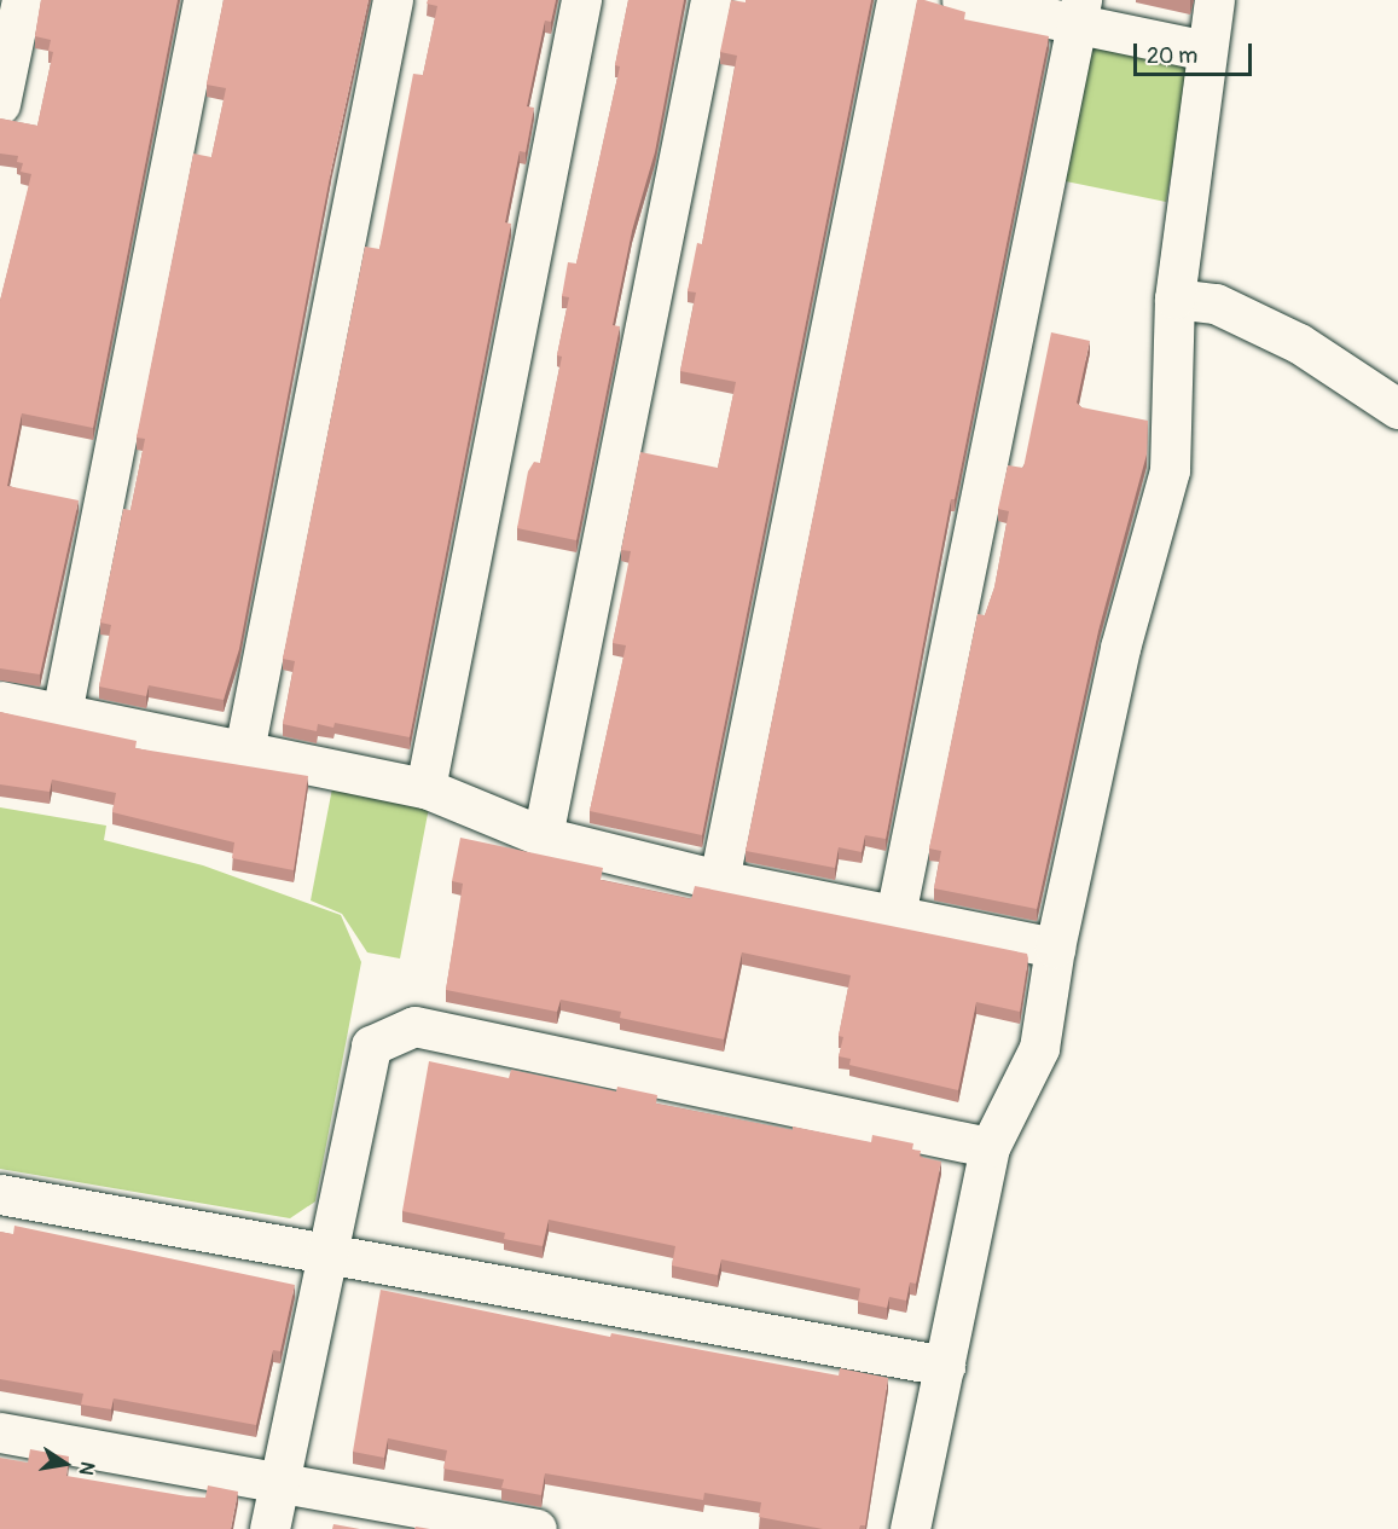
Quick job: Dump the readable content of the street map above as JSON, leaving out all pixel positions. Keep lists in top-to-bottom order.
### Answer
{
  "scale_bar": "20 m",
  "north": "right"
}
